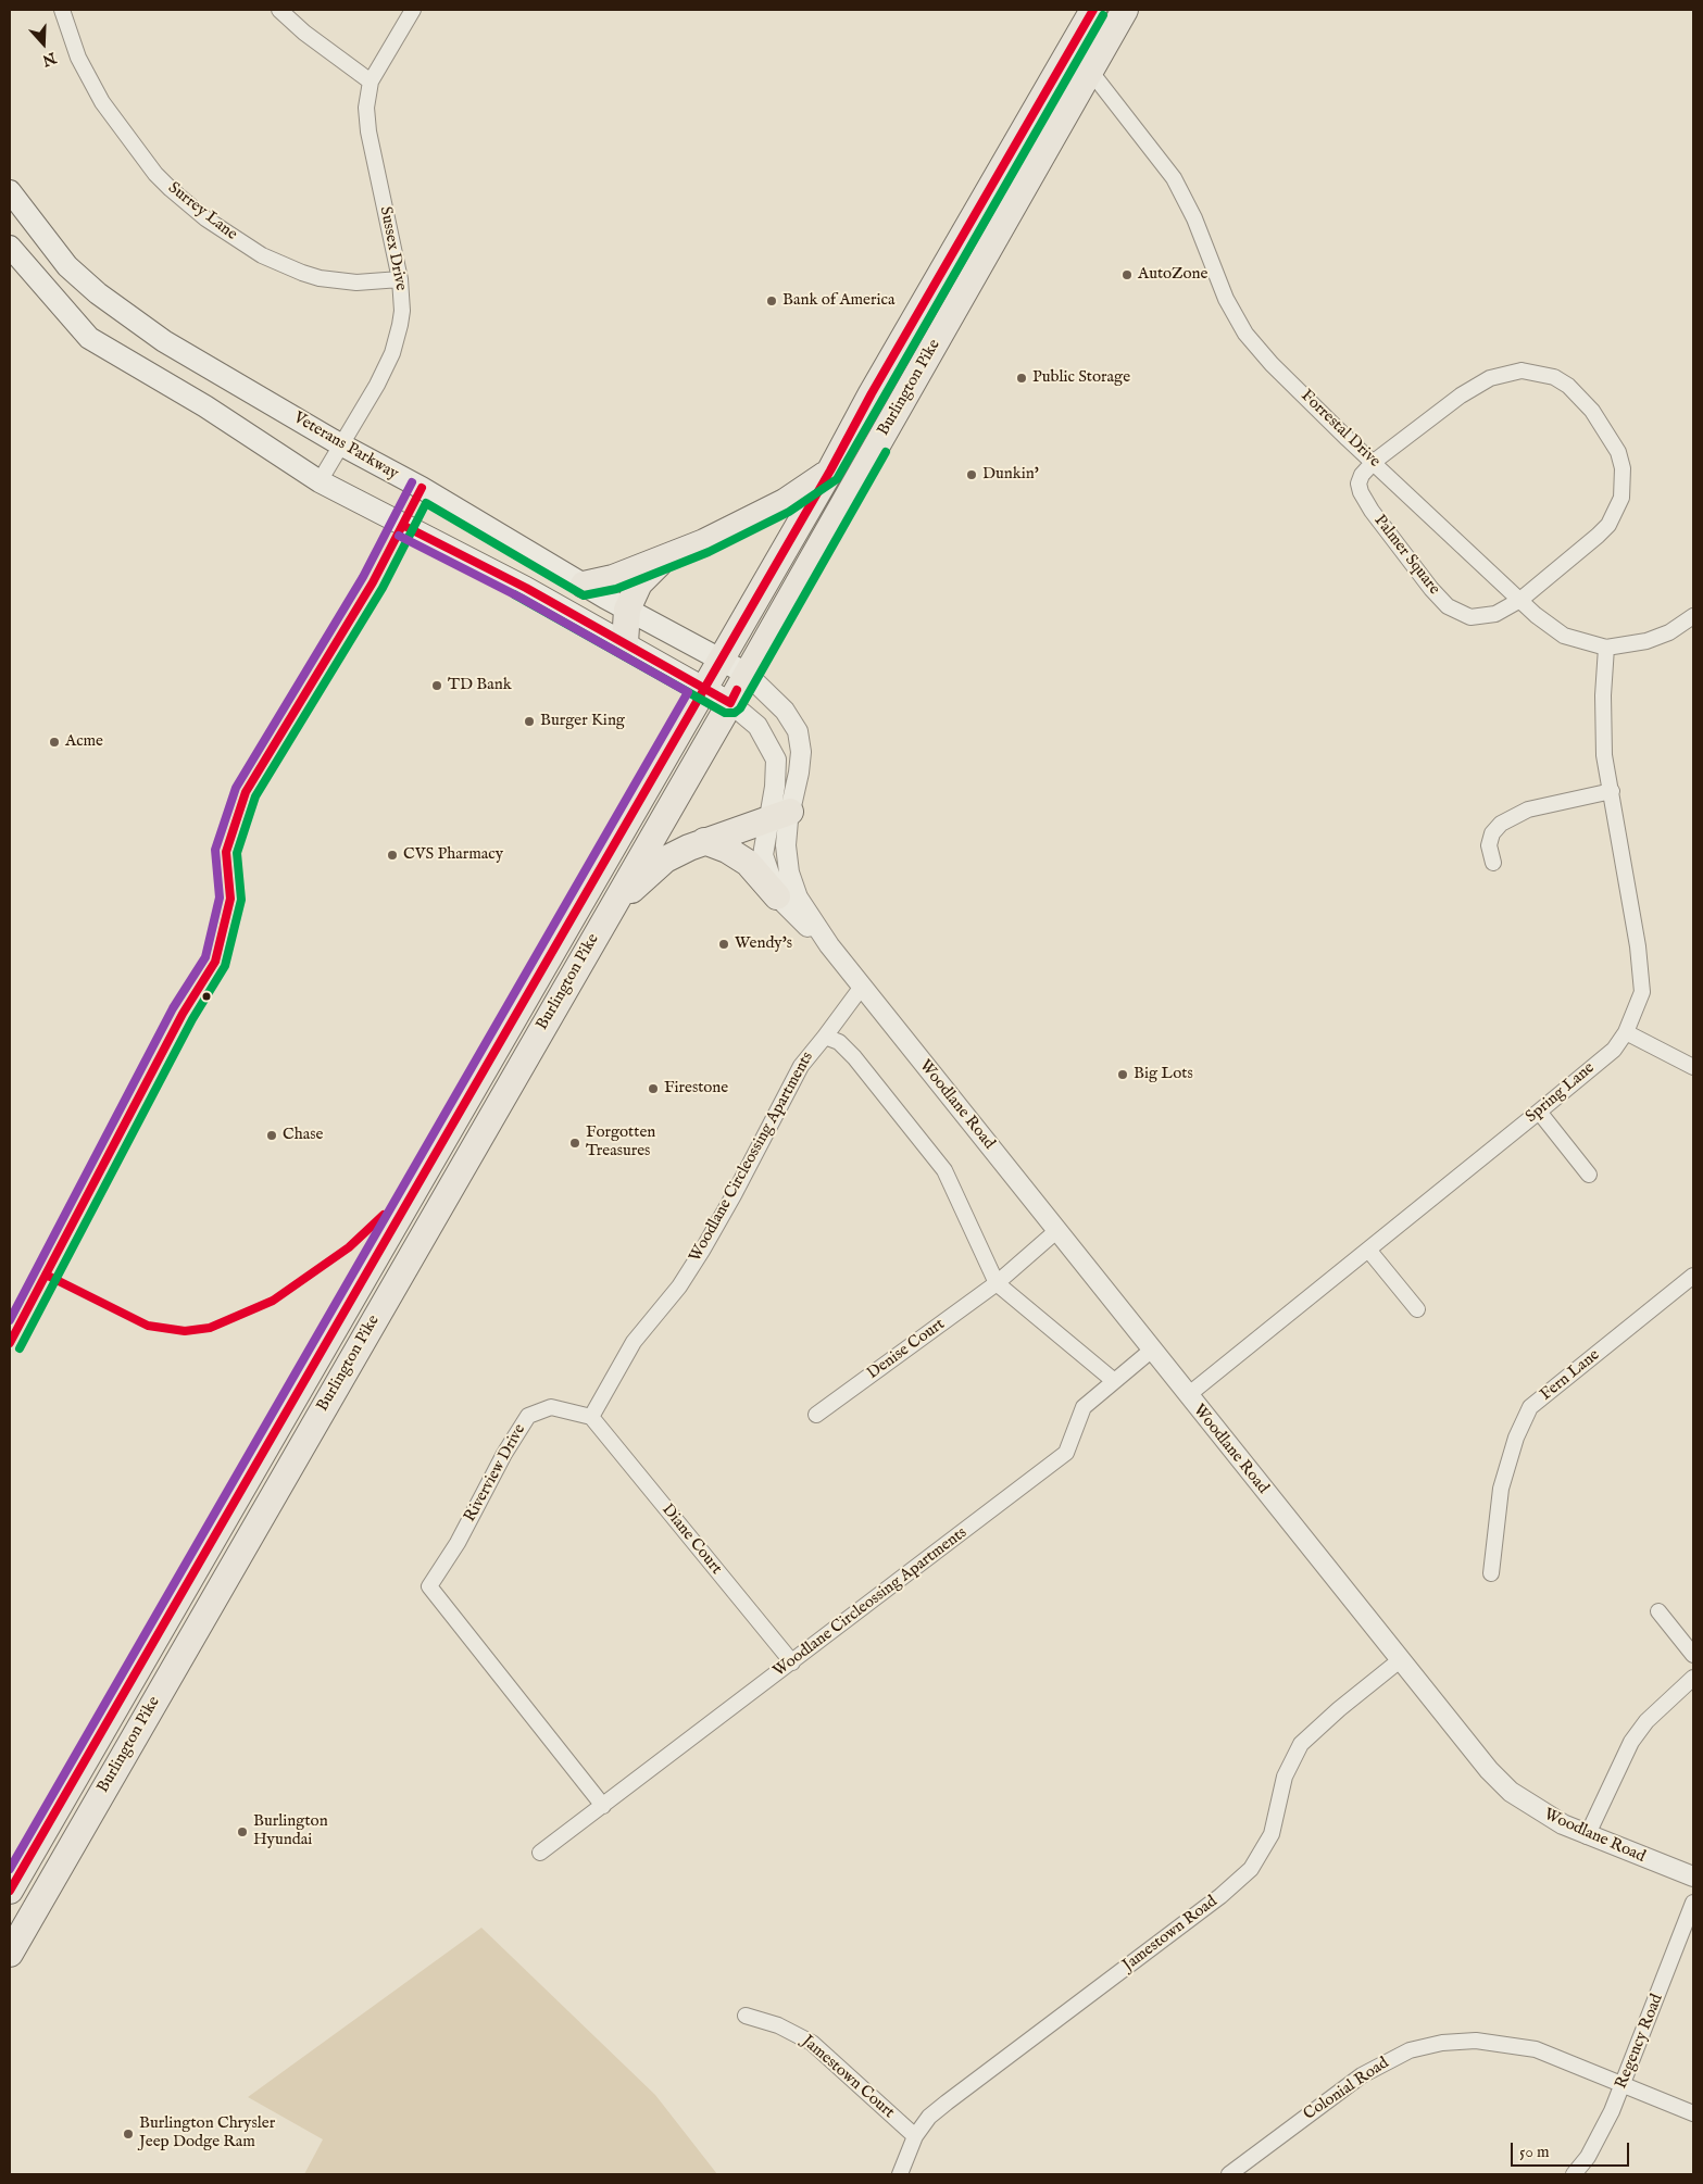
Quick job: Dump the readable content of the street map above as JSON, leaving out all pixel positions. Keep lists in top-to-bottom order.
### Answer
{
  "streets": {
    "highway": ["Burlington Pike"],
    "main road": ["Veterans Parkway"],
    "street": [
      "Surrey Lane",
      "Sussex Drive",
      "Forrestal Drive",
      "Palmer Square",
      "Spring Lane",
      "Woodlane Road",
      "Woodlane Circleossing Apartments",
      "Denise Court",
      "Fern Lane",
      "Riverview Drive",
      "Diane Court",
      "Jamestown Road",
      "Regency Road",
      "Jamestown Court",
      "Colonial Road"
    ]
  },
  "crossings": [
    ["Surrey Lane", "Sussex Drive"],
    ["Sussex Drive", "Veterans Parkway"],
    ["Burlington Pike", "Forrestal Drive"],
    ["Burlington Pike", "Veterans Parkway"],
    ["Burlington Pike", "Woodlane Road"],
    ["Forrestal Drive", "Palmer Square"],
    ["Forrestal Drive", "Spring Lane"],
    ["Veterans Parkway", "Woodlane Road"],
    ["Spring Lane", "Woodlane Road"],
    ["Woodlane Road", "Woodlane Circleossing Apartments"],
    ["Woodlane Road", "Denise Court"],
    ["Woodlane Road", "Jamestown Road"],
    ["Woodlane Circleossing Apartments", "Denise Court"],
    ["Woodlane Circleossing Apartments", "Riverview Drive"],
    ["Woodlane Circleossing Apartments", "Diane Court"],
    ["Riverview Drive", "Diane Court"],
    ["Jamestown Road", "Jamestown Court"],
    ["Regency Road", "Colonial Road"]
  ],
  "places": [
    "AutoZone",
    "Bank of America",
    "Public Storage",
    "Dunkin'",
    "TD Bank",
    "Burger King",
    "Acme",
    "CVS Pharmacy",
    "Wendy's",
    "Big Lots",
    "Firestone",
    "Chase",
    "Forgotten Treasures",
    "Burlington Hyundai",
    "Burlington Chrysler Jeep Dodge Ram"
  ],
  "scale_bar": "50 m",
  "north": "bottom"
}
